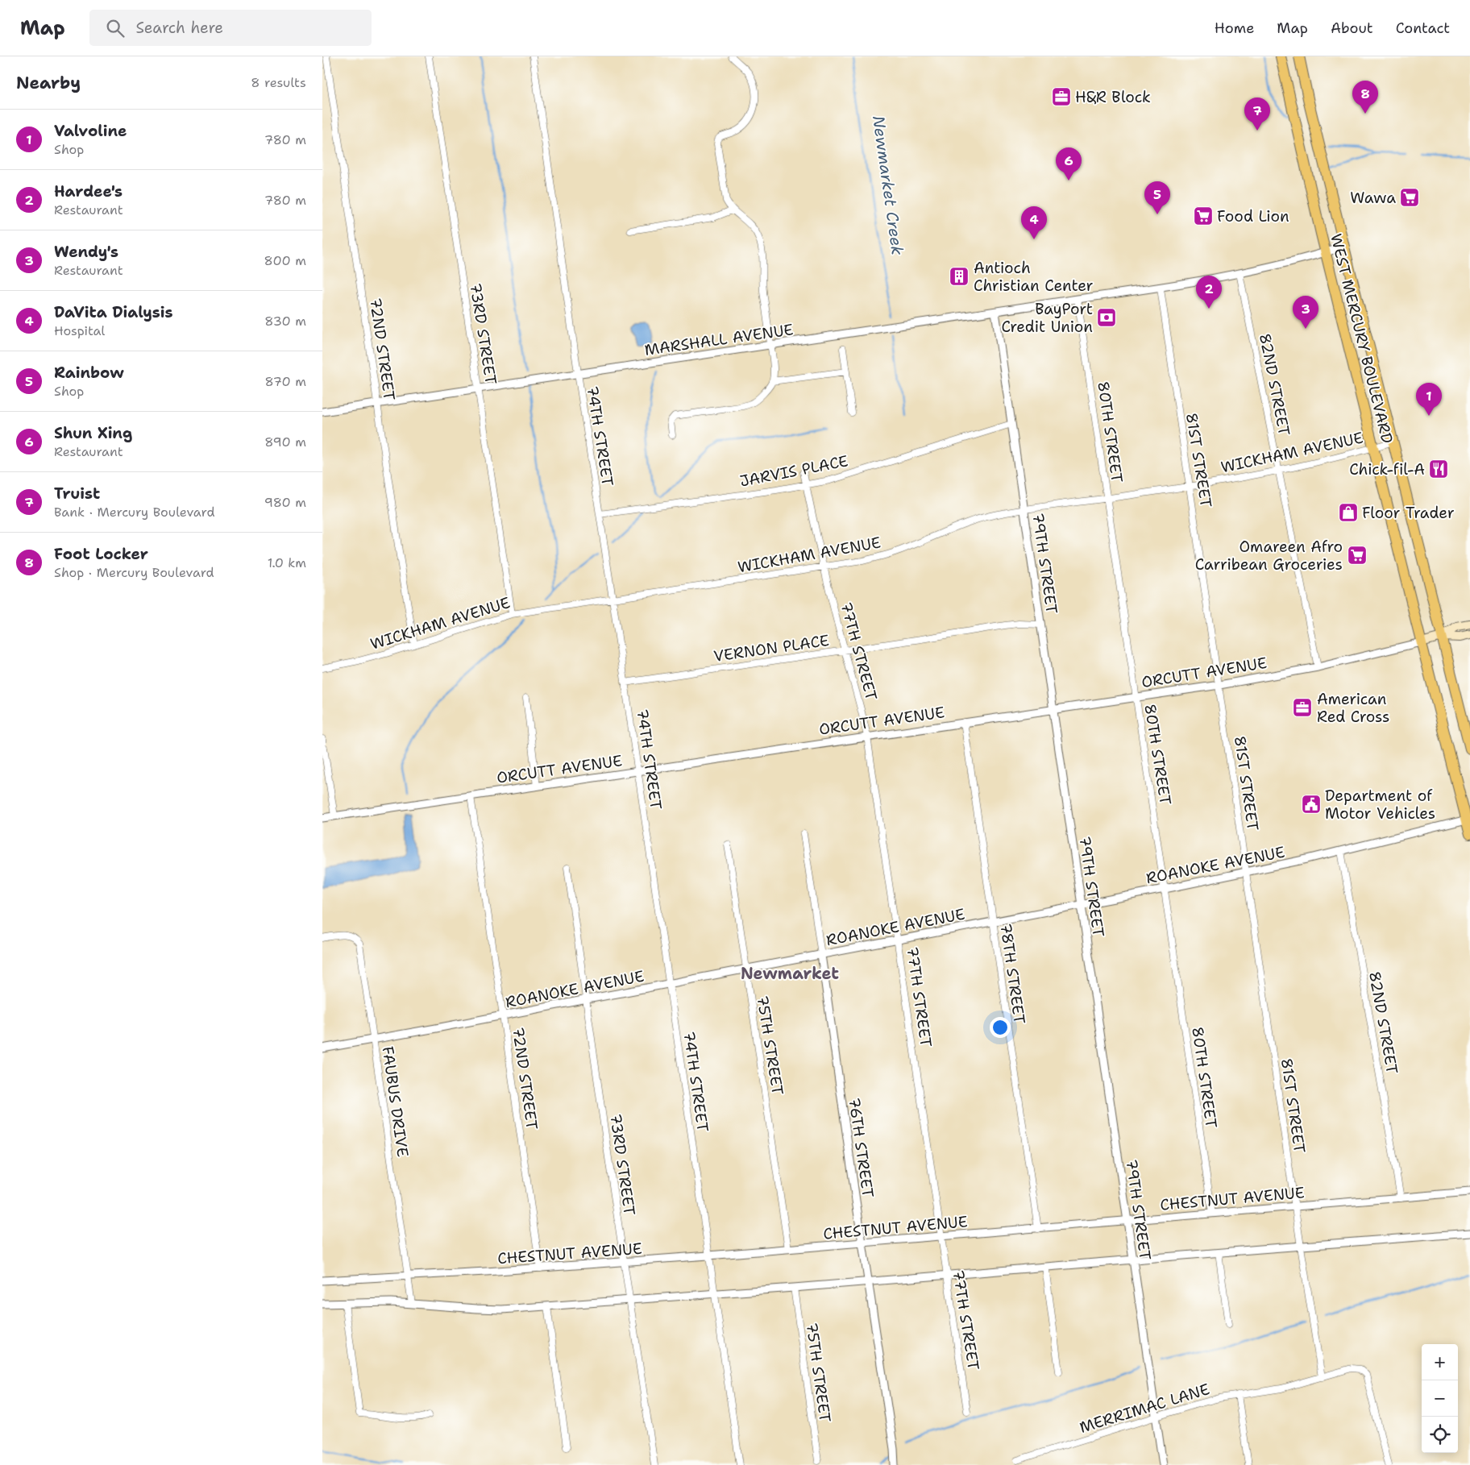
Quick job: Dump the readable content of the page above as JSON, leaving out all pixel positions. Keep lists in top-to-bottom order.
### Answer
{
  "streets": {
    "highway": ["WEST MERCURY BOULEVARD"],
    "main road": ["ORCUTT AVENUE"],
    "street": [
      "73RD STREET",
      "MARSHALL AVENUE",
      "72ND STREET",
      "82ND STREET",
      "80TH STREET",
      "74TH STREET",
      "WICKHAM AVENUE",
      "81ST STREET",
      "JARVIS PLACE",
      "79TH STREET",
      "VERNON PLACE",
      "77TH STREET",
      "ROANOKE AVENUE",
      "78TH STREET",
      "75TH STREET",
      "FAUBUS DRIVE",
      "76TH STREET",
      "CHESTNUT AVENUE",
      "MERRIMAC LANE"
    ]
  },
  "crossings": [
    ["73RD STREET", "MARSHALL AVENUE"],
    ["73RD STREET", "WICKHAM AVENUE"],
    ["73RD STREET", "ROANOKE AVENUE"],
    ["73RD STREET", "CHESTNUT AVENUE"],
    ["WEST MERCURY BOULEVARD", "MARSHALL AVENUE"],
    ["WEST MERCURY BOULEVARD", "WICKHAM AVENUE"],
    ["WEST MERCURY BOULEVARD", "ORCUTT AVENUE"],
    ["WEST MERCURY BOULEVARD", "ROANOKE AVENUE"],
    ["MARSHALL AVENUE", "72ND STREET"],
    ["MARSHALL AVENUE", "82ND STREET"],
    ["MARSHALL AVENUE", "80TH STREET"],
    ["MARSHALL AVENUE", "74TH STREET"],
    ["MARSHALL AVENUE", "81ST STREET"],
    ["MARSHALL AVENUE", "79TH STREET"],
    ["72ND STREET", "WICKHAM AVENUE"],
    ["72ND STREET", "ORCUTT AVENUE"],
    ["72ND STREET", "ROANOKE AVENUE"],
    ["72ND STREET", "CHESTNUT AVENUE"],
    ["82ND STREET", "WICKHAM AVENUE"],
    ["82ND STREET", "ORCUTT AVENUE"],
    ["82ND STREET", "ROANOKE AVENUE"],
    ["82ND STREET", "CHESTNUT AVENUE"],
    ["80TH STREET", "WICKHAM AVENUE"],
    ["80TH STREET", "ORCUTT AVENUE"],
    ["80TH STREET", "ROANOKE AVENUE"],
    ["80TH STREET", "CHESTNUT AVENUE"],
    ["74TH STREET", "WICKHAM AVENUE"],
    ["74TH STREET", "JARVIS PLACE"],
    ["74TH STREET", "VERNON PLACE"],
    ["74TH STREET", "ORCUTT AVENUE"],
    ["74TH STREET", "ROANOKE AVENUE"],
    ["74TH STREET", "CHESTNUT AVENUE"],
    ["WICKHAM AVENUE", "81ST STREET"],
    ["WICKHAM AVENUE", "79TH STREET"],
    ["WICKHAM AVENUE", "77TH STREET"],
    ["81ST STREET", "ORCUTT AVENUE"],
    ["81ST STREET", "ROANOKE AVENUE"],
    ["81ST STREET", "CHESTNUT AVENUE"],
    ["81ST STREET", "MERRIMAC LANE"],
    ["JARVIS PLACE", "79TH STREET"],
    ["JARVIS PLACE", "77TH STREET"],
    ["79TH STREET", "VERNON PLACE"],
    ["79TH STREET", "ORCUTT AVENUE"],
    ["79TH STREET", "ROANOKE AVENUE"],
    ["79TH STREET", "CHESTNUT AVENUE"],
    ["79TH STREET", "MERRIMAC LANE"],
    ["VERNON PLACE", "77TH STREET"],
    ["77TH STREET", "ORCUTT AVENUE"],
    ["77TH STREET", "ROANOKE AVENUE"],
    ["77TH STREET", "CHESTNUT AVENUE"],
    ["ORCUTT AVENUE", "78TH STREET"],
    ["ROANOKE AVENUE", "78TH STREET"],
    ["ROANOKE AVENUE", "75TH STREET"],
    ["ROANOKE AVENUE", "FAUBUS DRIVE"],
    ["ROANOKE AVENUE", "76TH STREET"],
    ["78TH STREET", "CHESTNUT AVENUE"],
    ["75TH STREET", "CHESTNUT AVENUE"],
    ["FAUBUS DRIVE", "CHESTNUT AVENUE"],
    ["76TH STREET", "CHESTNUT AVENUE"]
  ],
  "districts": ["Newmarket"],
  "water": ["Newmarket Creek"],
  "places": {
    "office": ["H&R Block", "American Red Cross"],
    "supermarket": ["Wawa", "Food Lion", "Omareen Afro Carribean Groceries"],
    "building": ["Antioch Christian Center"],
    "bank": ["BayPort Credit Union"],
    "restaurant": ["Chick-fil-A"],
    "shop": ["Floor Trader"],
    "public building": ["Department of Motor Vehicles"]
  },
  "page": {
    "header": "Map",
    "search": "Search here",
    "nav": [
      "Home",
      "Map",
      "About",
      "Contact"
    ],
    "heading": ["Nearby", "8 results"],
    "pins": [
      "8",
      "7",
      "6",
      "5",
      "4",
      "2",
      "3",
      "1"
    ],
    "list": [
      {
        "mark": "1",
        "name": "Valvoline",
        "note": "Shop",
        "value": "780 m"
      },
      {
        "mark": "2",
        "name": "Hardee's",
        "note": "Restaurant",
        "value": "780 m"
      },
      {
        "mark": "3",
        "name": "Wendy's",
        "note": "Restaurant",
        "value": "800 m"
      },
      {
        "mark": "4",
        "name": "DaVita Dialysis",
        "note": "Hospital",
        "value": "830 m"
      },
      {
        "mark": "5",
        "name": "Rainbow",
        "note": "Shop",
        "value": "870 m"
      },
      {
        "mark": "6",
        "name": "Shun Xing",
        "note": "Restaurant",
        "value": "890 m"
      },
      {
        "mark": "7",
        "name": "Truist",
        "note": "Bank · Mercury Boulevard",
        "value": "980 m"
      },
      {
        "mark": "8",
        "name": "Foot Locker",
        "note": "Shop · Mercury Boulevard",
        "value": "1.0 km"
      }
    ],
    "map_buttons": ["+", "−"]
  }
}
